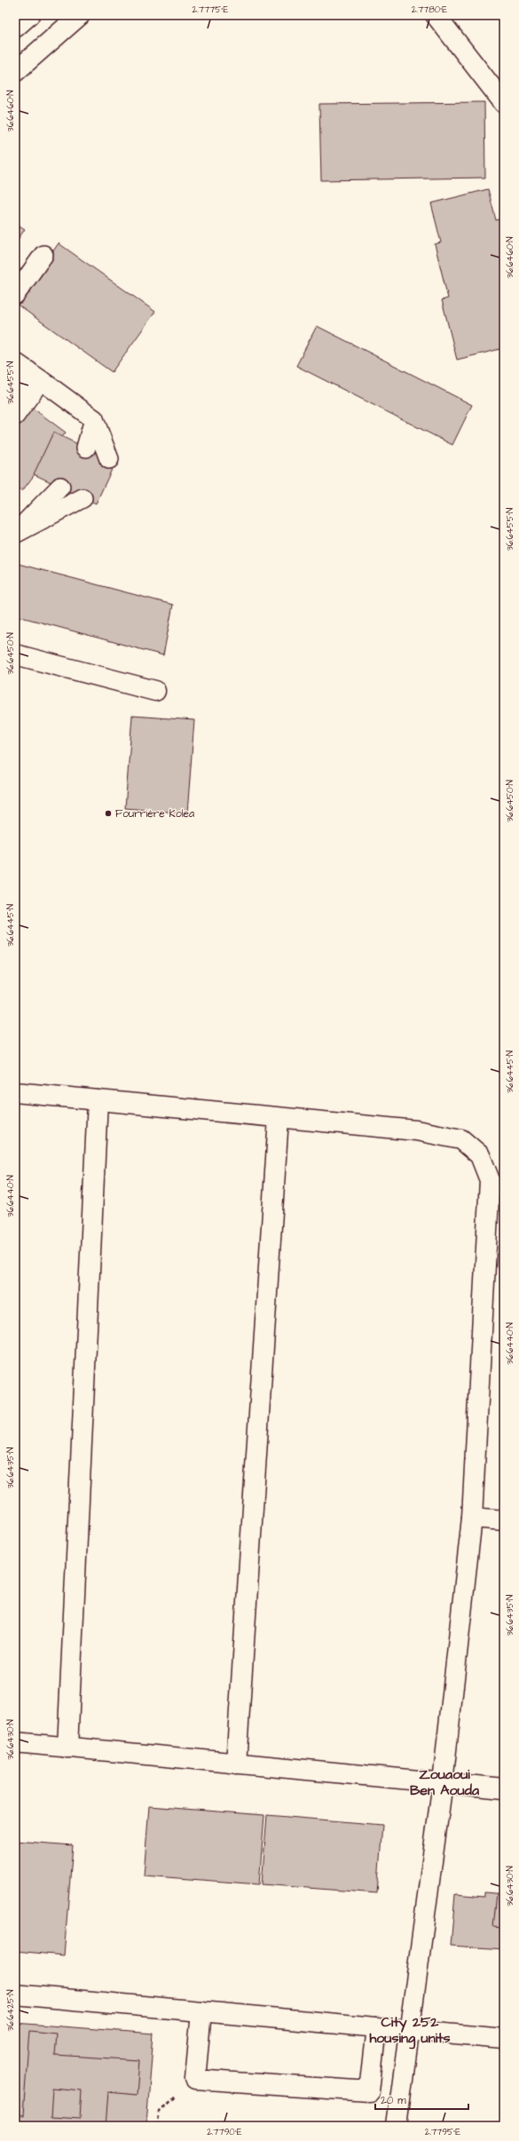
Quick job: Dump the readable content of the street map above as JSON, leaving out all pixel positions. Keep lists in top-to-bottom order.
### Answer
{
  "districts": ["Zouaoui Ben Aouda", "City 252 housing units"],
  "places": ["Fourrière Kolea"],
  "scale_bar": "20 m",
  "coordinates": [
    "2.7775°E",
    "2.7780°E",
    "36.6460°N",
    "36.6455°N",
    "36.6450°N",
    "36.6445°N",
    "36.6440°N",
    "36.6435°N",
    "36.6430°N",
    "36.6425°N",
    "2.7790°E",
    "2.7795°E"
  ]
}
